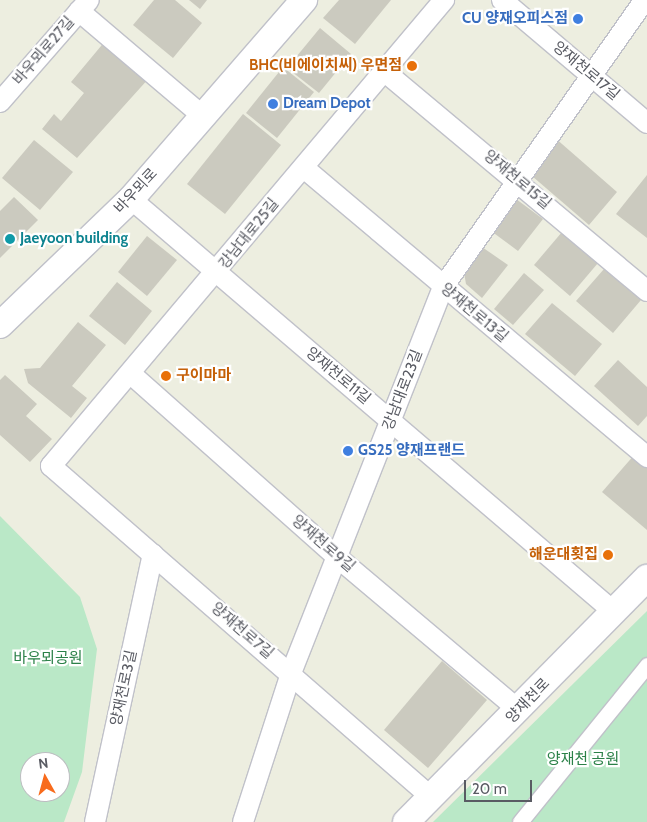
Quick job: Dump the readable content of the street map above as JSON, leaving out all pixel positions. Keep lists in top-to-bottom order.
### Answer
{
  "streets": {
    "street": [
      "바우뫼로27길",
      "양재천로17길",
      "양재천로15길",
      "바우뫼로",
      "강남대로25길",
      "양재천로13길",
      "양재천로11길",
      "강남대로23길",
      "양재천로9길",
      "양재천로7길",
      "양재천로3길",
      "양재천로"
    ]
  },
  "crossings": [
    ["양재천로17길", "강남대로23길"],
    ["양재천로15길", "강남대로25길"],
    ["양재천로15길", "강남대로23길"],
    ["바우뫼로", "양재천로11길"],
    ["강남대로25길", "양재천로13길"],
    ["강남대로25길", "양재천로11길"],
    ["강남대로25길", "양재천로9길"],
    ["강남대로25길", "양재천로7길"],
    ["양재천로13길", "강남대로23길"],
    ["양재천로11길", "강남대로23길"],
    ["양재천로11길", "양재천로"],
    ["강남대로23길", "양재천로9길"],
    ["강남대로23길", "양재천로7길"],
    ["양재천로9길", "양재천로"],
    ["양재천로7길", "양재천로3길"],
    ["양재천로7길", "양재천로"]
  ],
  "parks": ["바우뫼공원", "양재천 공원"],
  "places": [
    "CU 양재오피스점",
    "BHC(비에이치씨) 우면점",
    "Dream Depot",
    "Jaeyoon building",
    "구이마마",
    "GS25 양재프랜드",
    "해운대횟집"
  ],
  "scale_bar": "20 m",
  "north": "top"
}
